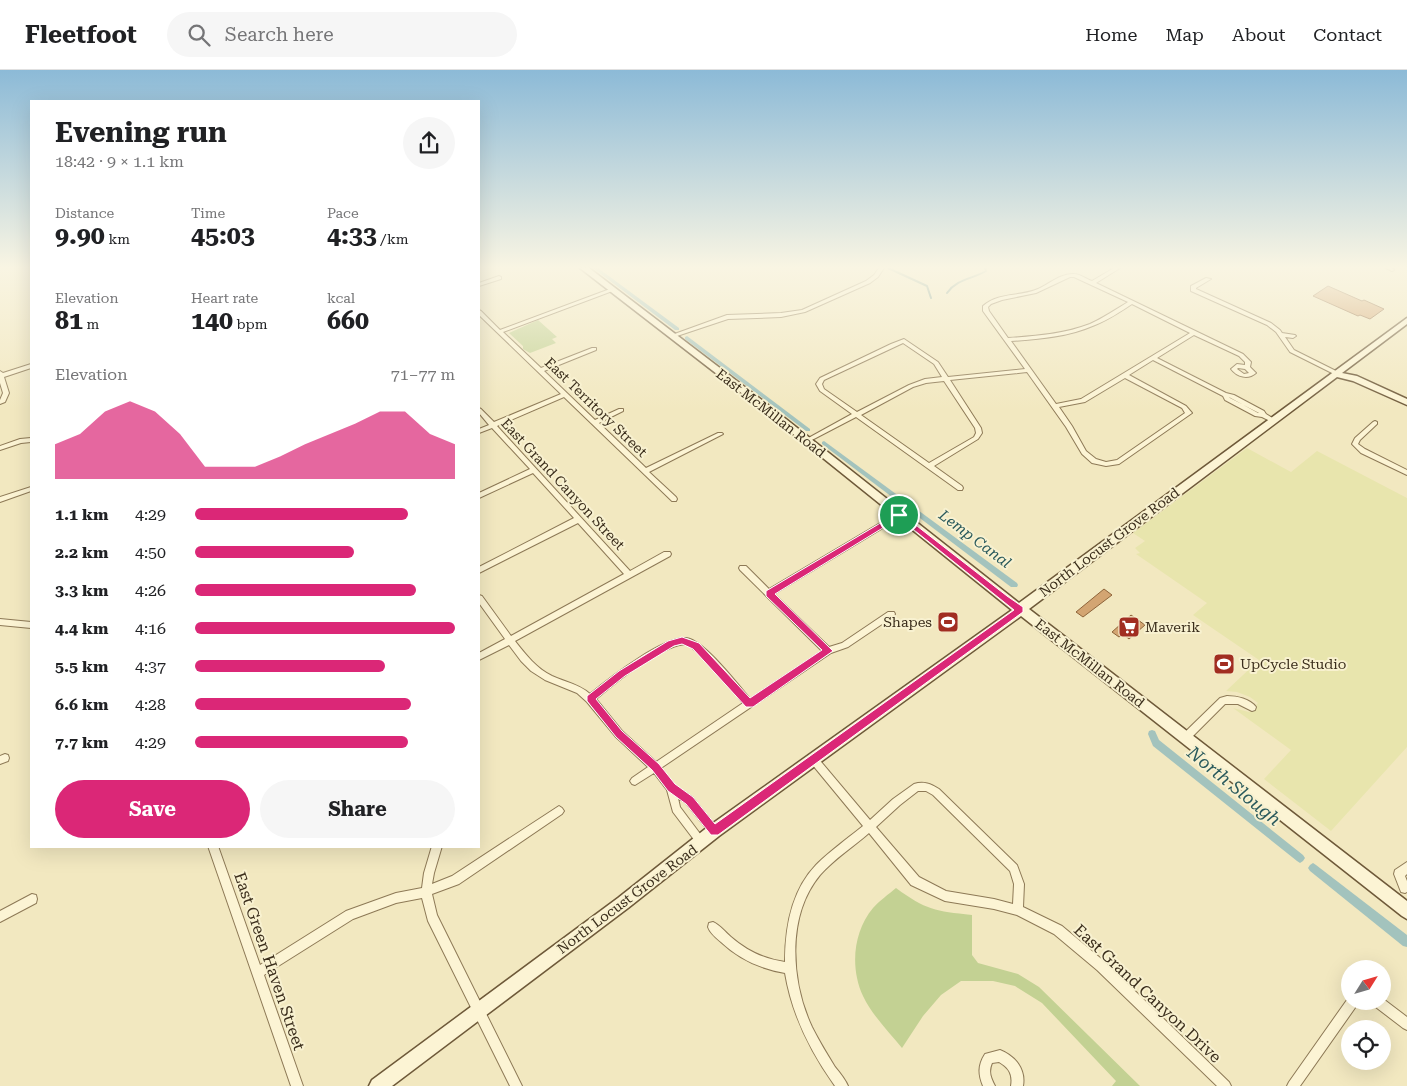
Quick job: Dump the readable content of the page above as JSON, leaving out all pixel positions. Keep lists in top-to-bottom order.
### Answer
{
  "streets": {
    "main road": ["East McMillan Road", "North Locust Grove Road"],
    "street": [
      "East Territory Street",
      "East Grand Canyon Street",
      "East Green Haven Street",
      "East Grand Canyon Drive"
    ]
  },
  "crossings": [
    ["East McMillan Road", "North Locust Grove Road"],
    ["North Locust Grove Road", "East Grand Canyon Drive"]
  ],
  "water": ["Lemp Canal", "North Slough"],
  "places": {
    "sports": ["Shapes", "UpCycle Studio"],
    "supermarket": ["Maverik"]
  },
  "north": "top right",
  "page": {
    "header": "Fleetfoot",
    "search": "Search here",
    "nav": [
      "Home",
      "Map",
      "About",
      "Contact"
    ],
    "heading": ["Evening run", "18:42 · 9 × 1.1 km"],
    "stats": [
      ["Distance", "9.90 km"],
      ["Time", "45:03"],
      ["Pace", "4:33 /km"],
      ["Elevation", "81 m"],
      ["Heart rate", "140 bpm"],
      ["kcal", "660"]
    ],
    "chart": ["Elevation", "71–77 m"],
    "list": [
      {
        "name": "1.1 km",
        "note": "4:29"
      },
      {
        "name": "2.2 km",
        "note": "4:50"
      },
      {
        "name": "3.3 km",
        "note": "4:26"
      },
      {
        "name": "4.4 km",
        "note": "4:16"
      },
      {
        "name": "5.5 km",
        "note": "4:37"
      },
      {
        "name": "6.6 km",
        "note": "4:28"
      },
      {
        "name": "7.7 km",
        "note": "4:29"
      }
    ],
    "buttons": ["Save", "Share"]
  }
}
